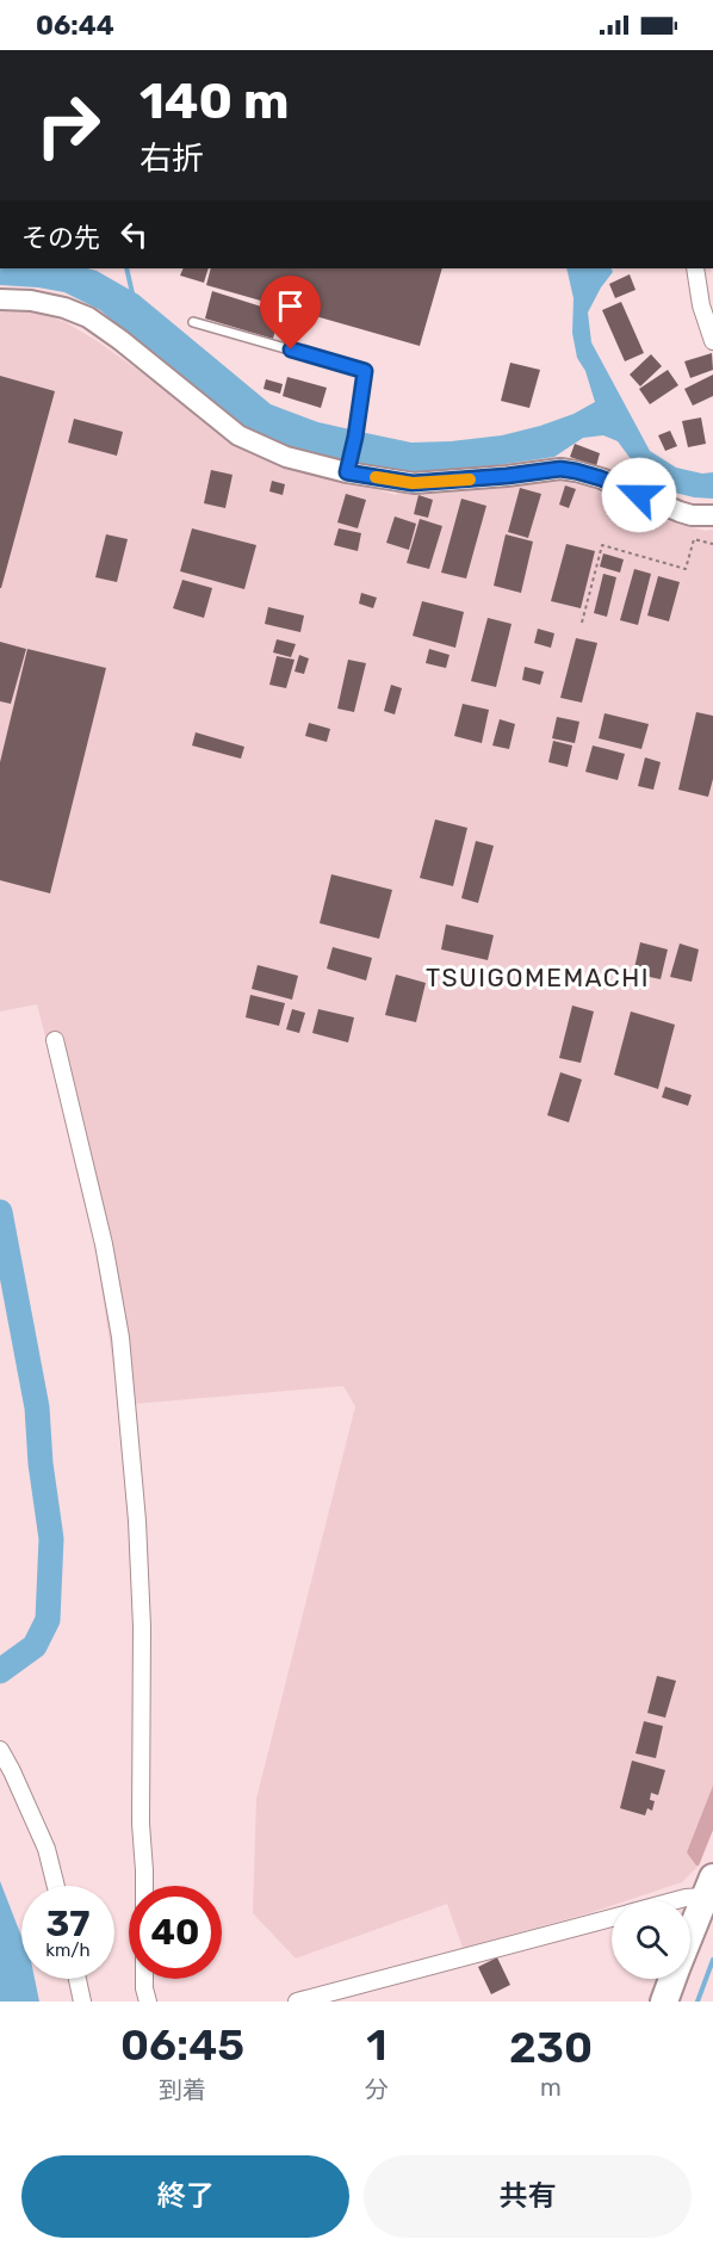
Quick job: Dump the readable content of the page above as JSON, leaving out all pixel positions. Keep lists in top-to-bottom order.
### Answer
{
  "districts": ["TSUIGOMEMACHI"],
  "page": {
    "status": "06:44",
    "turn": ["140 m", "右折"],
    "then": "その先",
    "speed": "37 km/h",
    "limit": "40",
    "eta": [
      "06:45",
      "到着",
      "1",
      "分",
      "230",
      "m"
    ],
    "buttons": ["終了", "共有"]
  }
}
